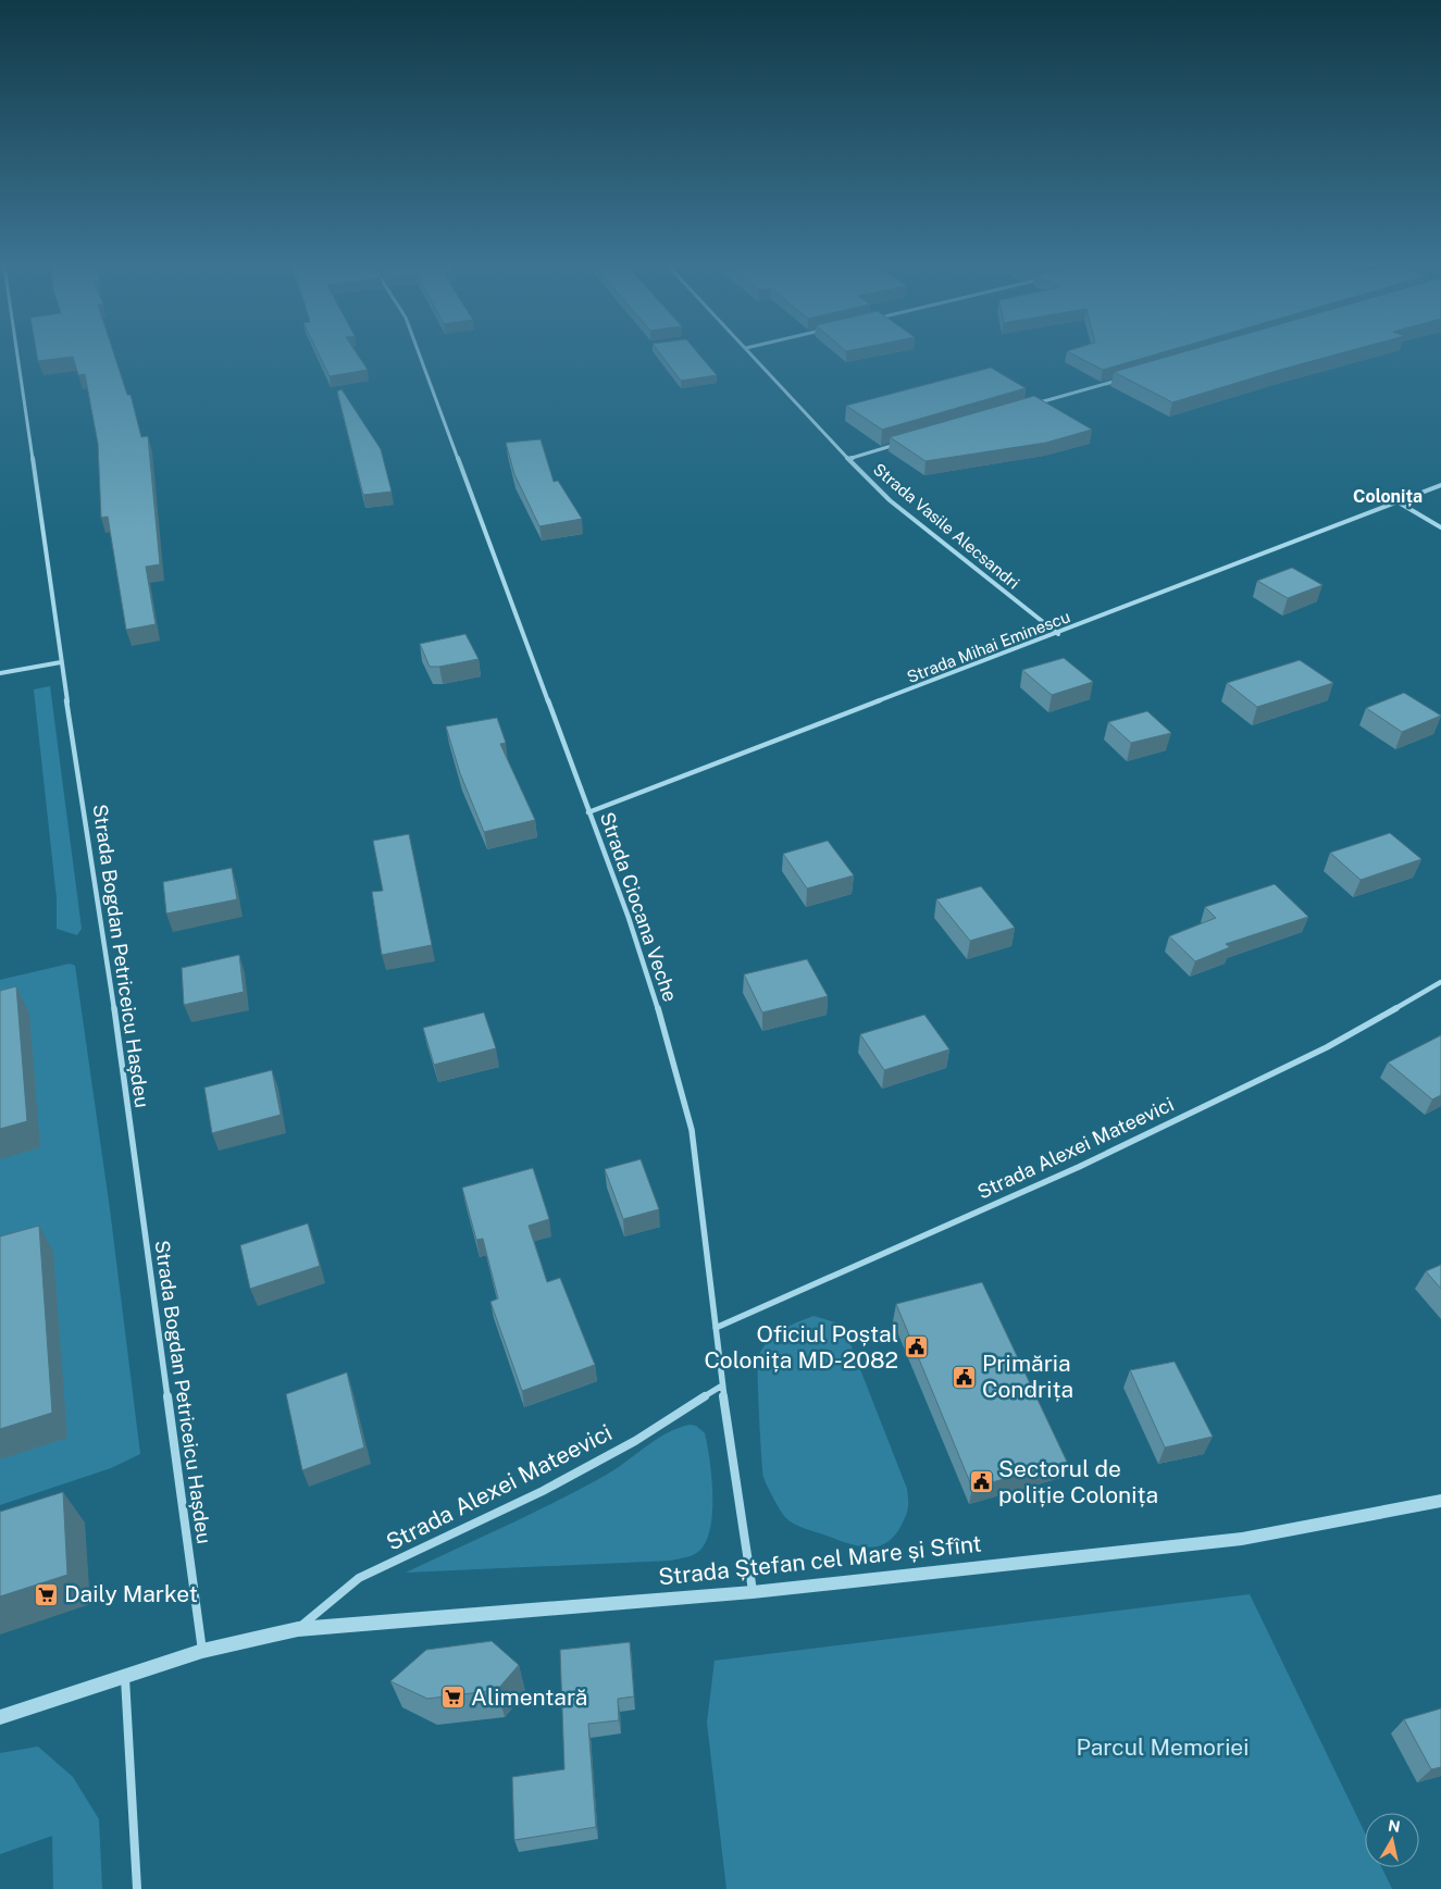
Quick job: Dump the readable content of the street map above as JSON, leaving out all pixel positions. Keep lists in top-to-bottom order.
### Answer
{
  "streets": {
    "street": [
      "Strada Vasile Alecsandri",
      "Strada Mihai Eminescu",
      "Strada Ciocana Veche",
      "Strada Bogdan Petriceicu Hașdeu",
      "Strada Alexei Mateevici",
      "Strada Ștefan cel Mare și Sfînt"
    ]
  },
  "crossings": [
    ["Strada Vasile Alecsandri", "Strada Mihai Eminescu"],
    ["Strada Mihai Eminescu", "Strada Ciocana Veche"],
    ["Strada Ciocana Veche", "Strada Alexei Mateevici"],
    ["Strada Ciocana Veche", "Strada Ștefan cel Mare și Sfînt"],
    ["Strada Bogdan Petriceicu Hașdeu", "Strada Ștefan cel Mare și Sfînt"],
    ["Strada Alexei Mateevici", "Strada Ștefan cel Mare și Sfînt"]
  ],
  "districts": ["Colonița"],
  "parks": ["Parcul Memoriei"],
  "places": {
    "public building": ["Oficiul Poștal Colonița MD-2082", "Primăria Condrița", "Sectorul de poliție Colonița"],
    "supermarket": ["Daily Market", "Alimentară"]
  },
  "north": "top"
}
